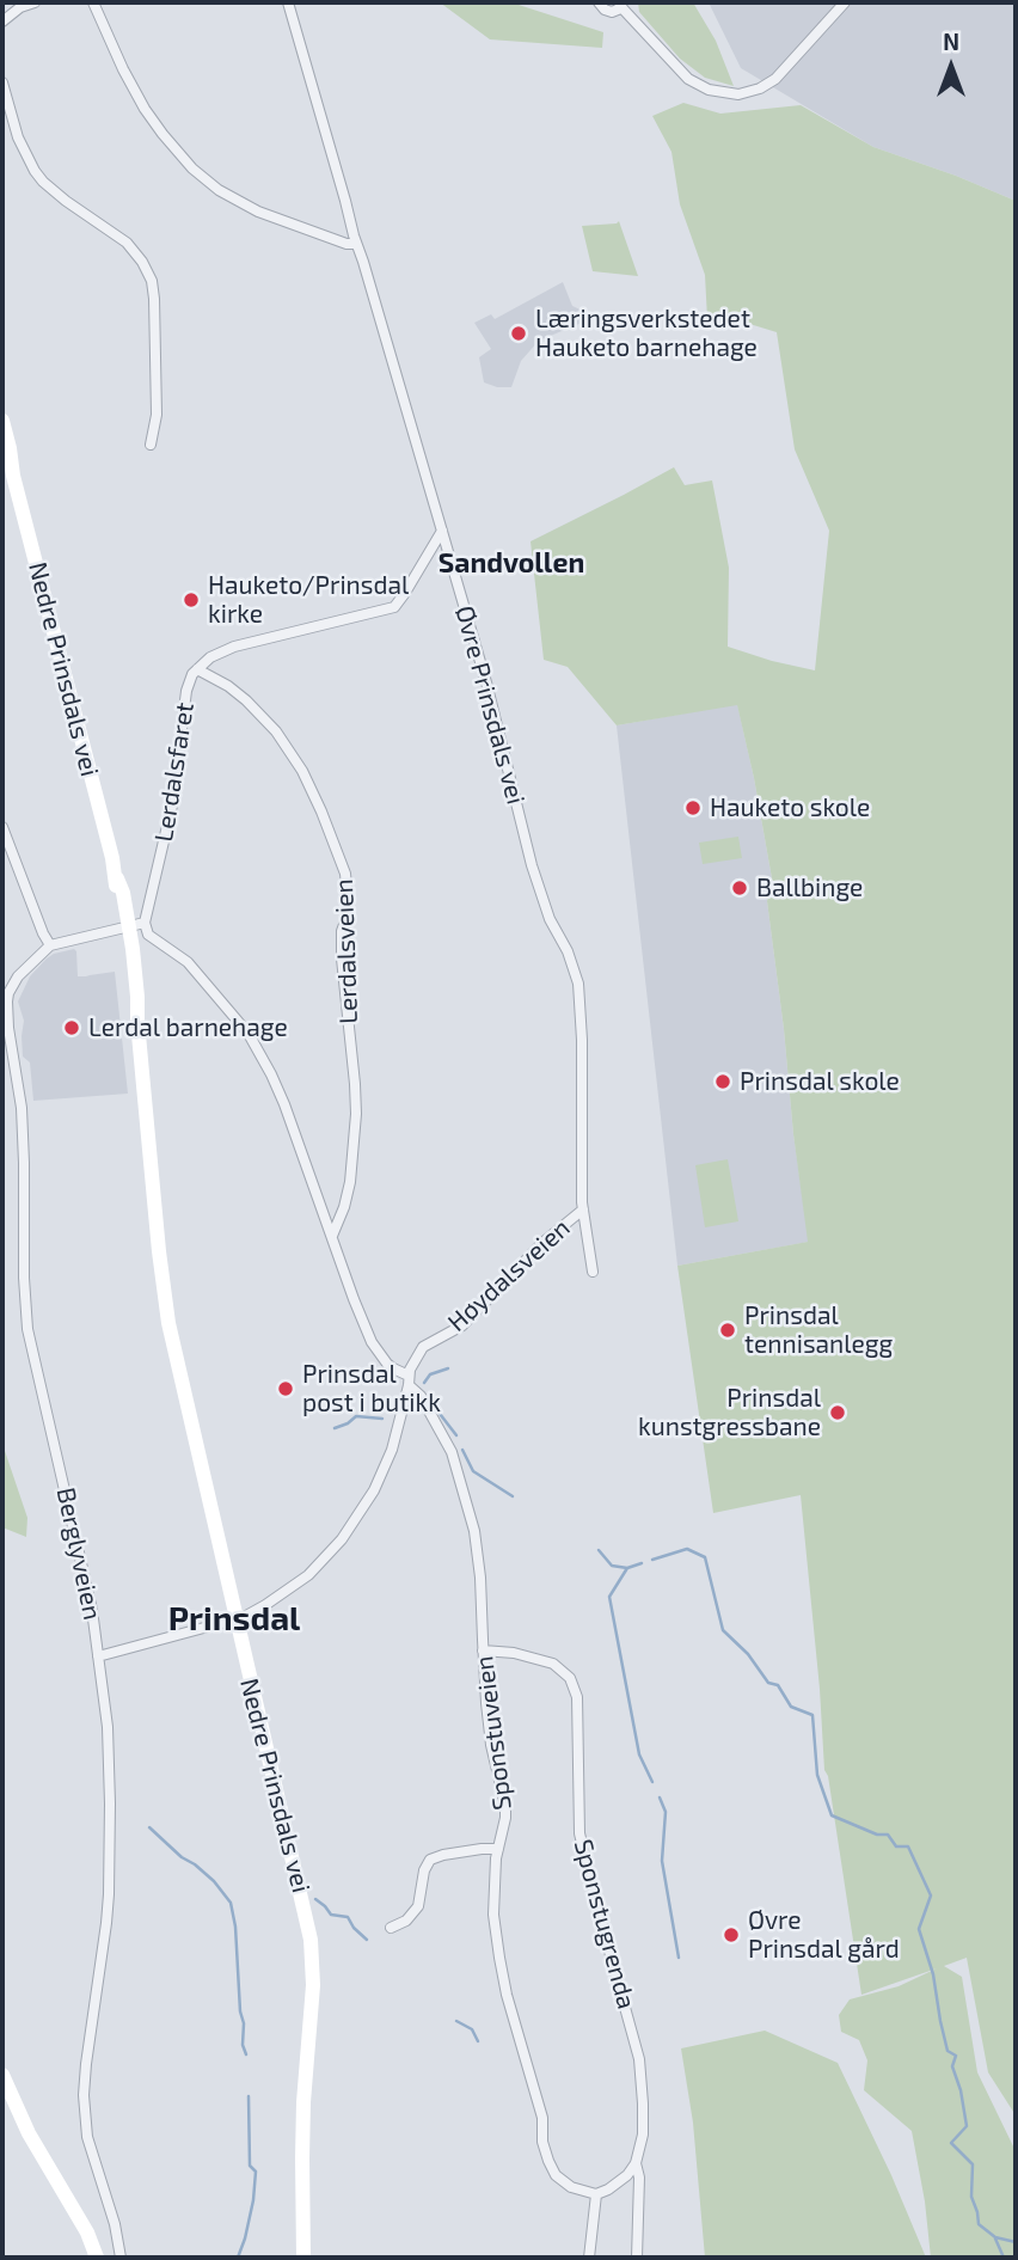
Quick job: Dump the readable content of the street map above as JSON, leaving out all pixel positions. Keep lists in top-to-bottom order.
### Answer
{
  "streets": {
    "main road": ["Nedre Prinsdals vei"],
    "street": [
      "Øvre Prinsdals vei",
      "Lerdalsfaret",
      "Lerdalsveien",
      "Høydalsveien",
      "Berglyveien",
      "Sponstuveien",
      "Sponstugrenda"
    ]
  },
  "crossings": [
    ["Nedre Prinsdals vei", "Lerdalsfaret"],
    ["Nedre Prinsdals vei", "Høydalsveien"],
    ["Nedre Prinsdals vei", "Berglyveien"],
    ["Nedre Prinsdals vei", "Sponstuveien"],
    ["Øvre Prinsdals vei", "Lerdalsfaret"],
    ["Øvre Prinsdals vei", "Høydalsveien"],
    ["Lerdalsfaret", "Lerdalsveien"],
    ["Lerdalsfaret", "Berglyveien"],
    ["Lerdalsfaret", "Sponstuveien"],
    ["Lerdalsveien", "Sponstuveien"],
    ["Høydalsveien", "Berglyveien"],
    ["Høydalsveien", "Sponstuveien"],
    ["Berglyveien", "Sponstuveien"],
    ["Sponstuveien", "Sponstugrenda"]
  ],
  "districts": ["Sandvollen", "Prinsdal"],
  "places": [
    "Læringsverkstedet Hauketo barnehage",
    "Hauketo/Prinsdal kirke",
    "Hauketo skole",
    "Ballbinge",
    "Lerdal barnehage",
    "Prinsdal skole",
    "Prinsdal tennisanlegg",
    "Prinsdal post i butikk",
    "Prinsdal kunstgressbane",
    "Øvre Prinsdal gård"
  ],
  "north": "top"
}
